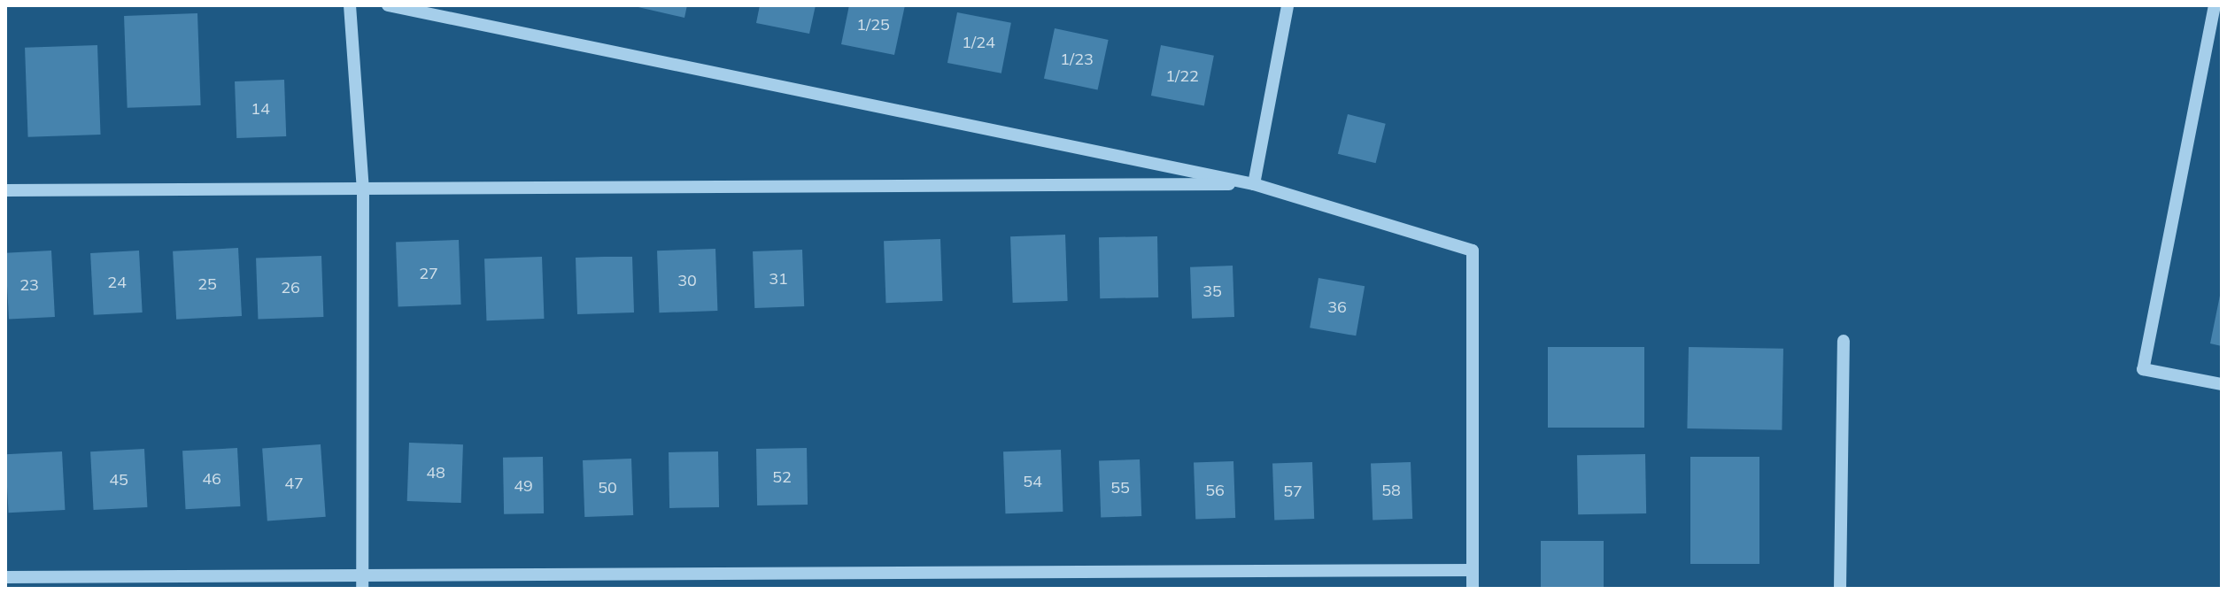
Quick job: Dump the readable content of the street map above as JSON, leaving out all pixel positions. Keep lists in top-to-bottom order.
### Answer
{
  "house_numbers": [
    "1/25",
    "1/24",
    "1/23",
    "1/22",
    "14",
    "27",
    "31",
    "30",
    "24",
    "25",
    "23",
    "26",
    "35",
    "36",
    "48",
    "52",
    "46",
    "45",
    "54",
    "47",
    "49",
    "50",
    "55",
    "56",
    "58",
    "57"
  ]
}
